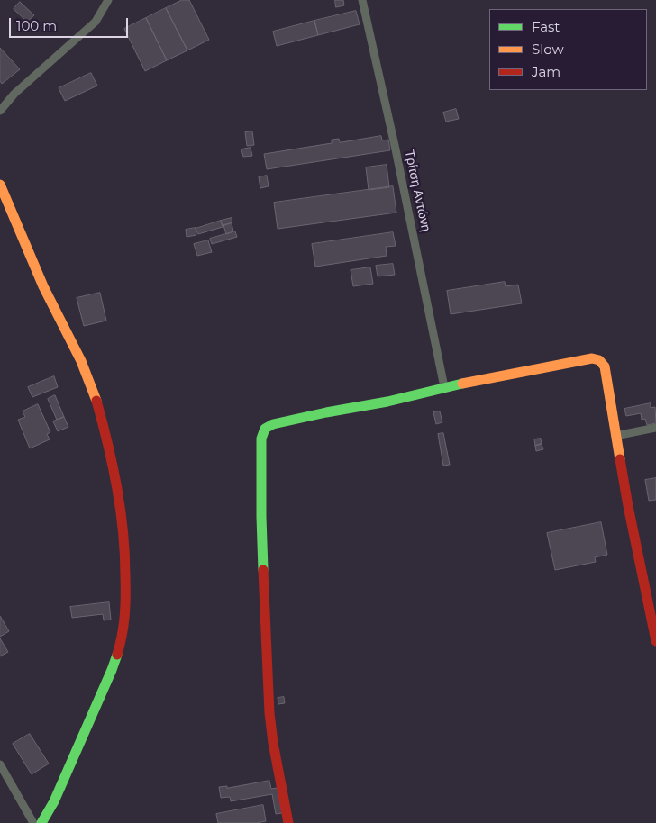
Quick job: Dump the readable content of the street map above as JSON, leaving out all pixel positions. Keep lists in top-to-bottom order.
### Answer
{
  "streets": {
    "street": ["Τρίτση Αντώνη"]
  },
  "legend": ["Fast", "Slow", "Jam"],
  "scale_bar": "100 m"
}
